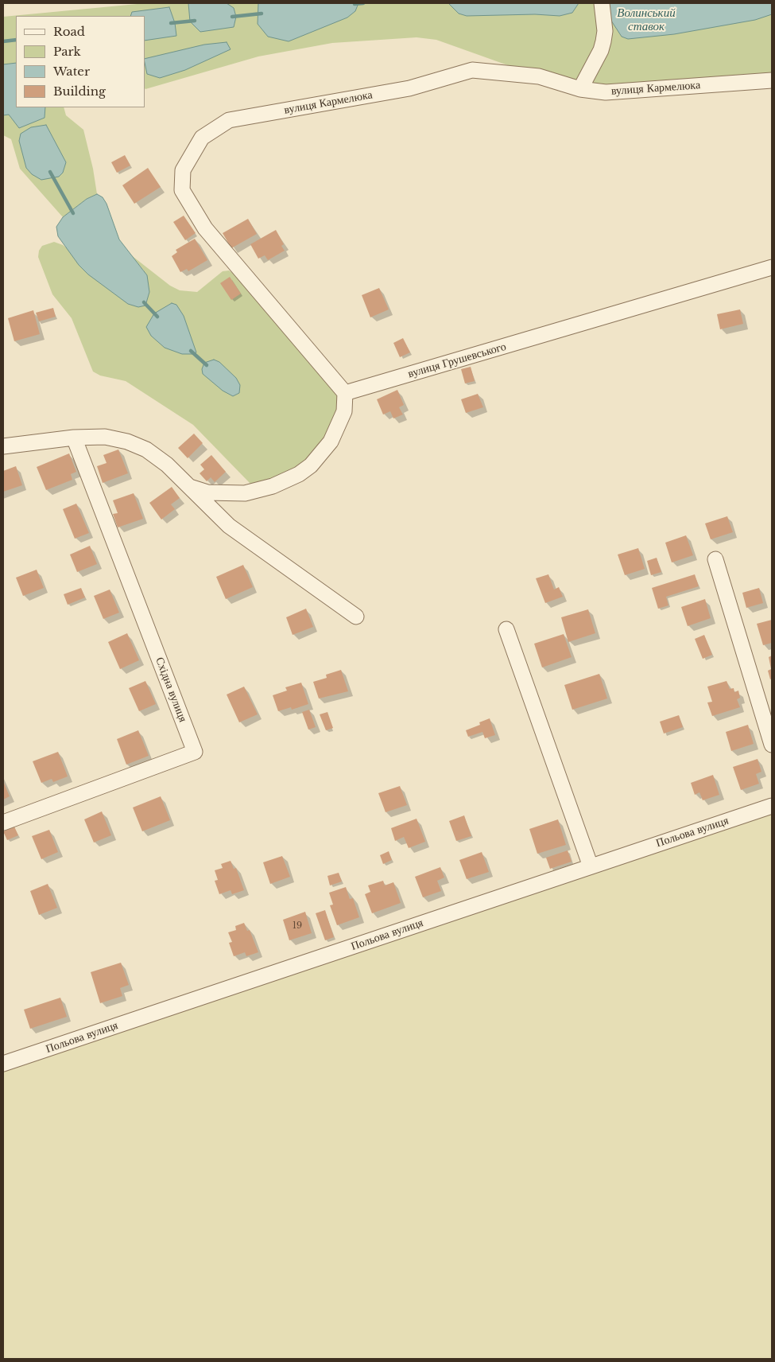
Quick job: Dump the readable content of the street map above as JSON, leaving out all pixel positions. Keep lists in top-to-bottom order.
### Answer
{
  "streets": {
    "street": [
      "вулиця Кармелюка",
      "вулиця Грушевського",
      "Східна вулиця",
      "Польова вулиця"
    ]
  },
  "crossings": [
    ["вулиця Кармелюка", "вулиця Грушевського"]
  ],
  "water": ["Волинський ставок"],
  "house_numbers": ["19"],
  "legend": [
    "Road",
    "Park",
    "Water",
    "Building"
  ]
}
